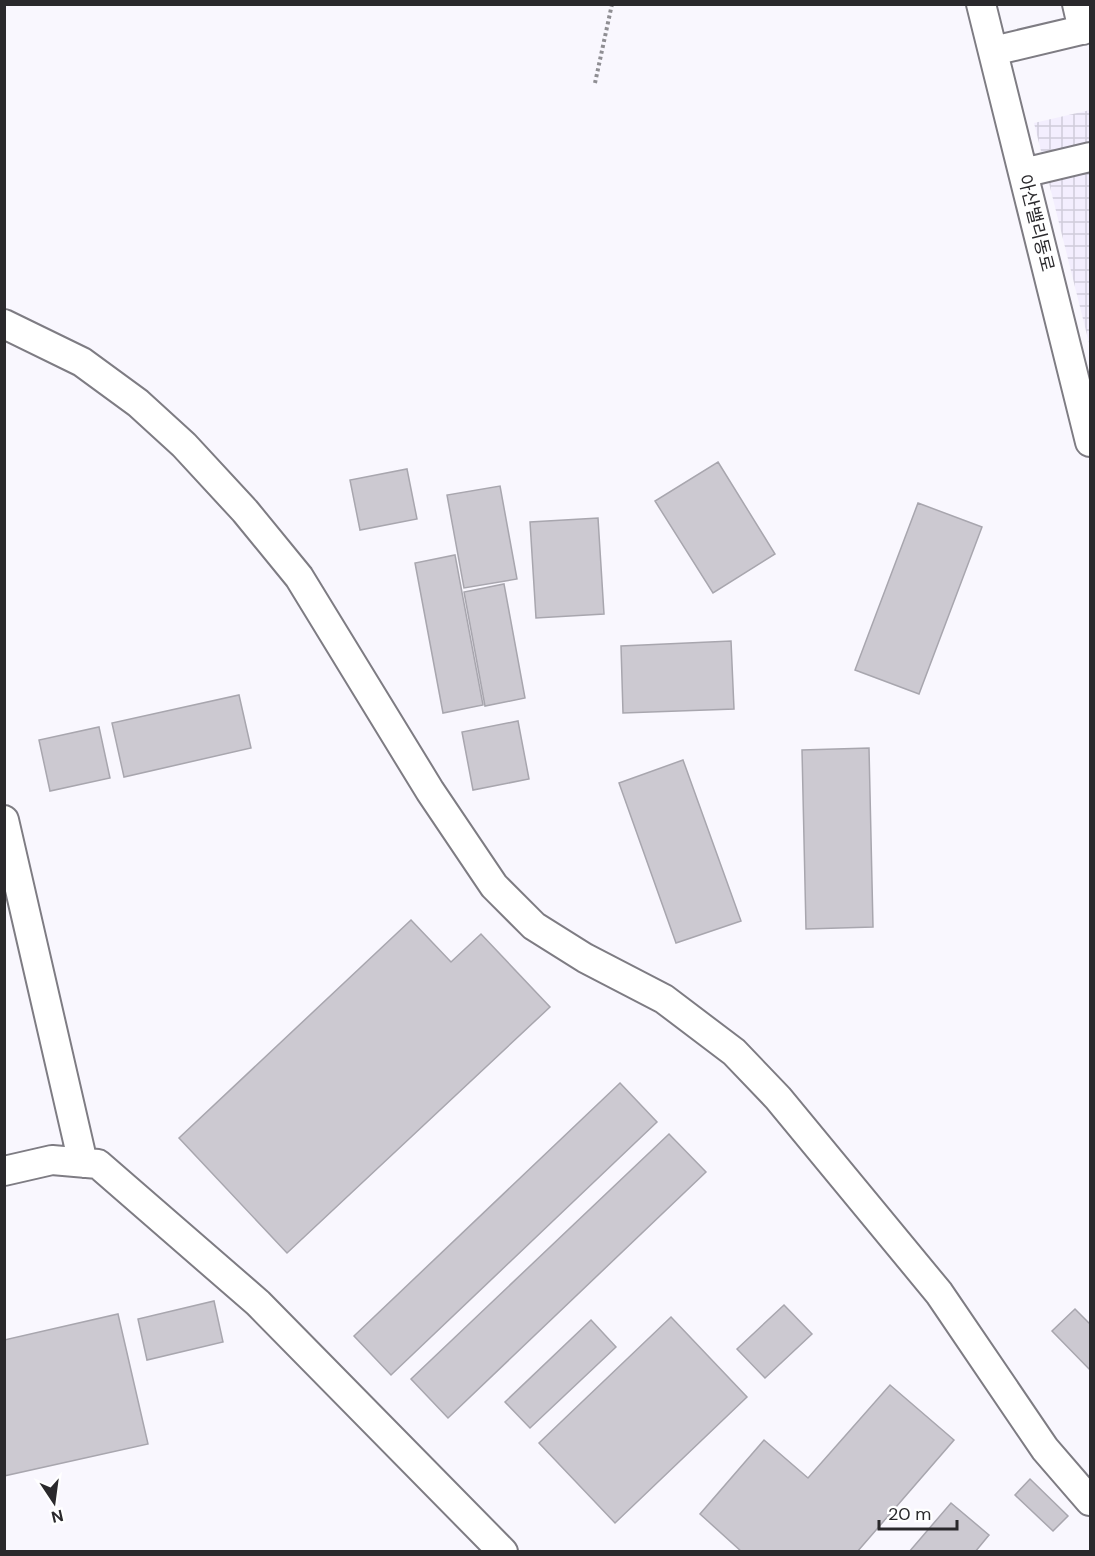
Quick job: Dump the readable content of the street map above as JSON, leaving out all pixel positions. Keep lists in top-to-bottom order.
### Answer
{
  "streets": {
    "street": ["아산밸리동로"]
  },
  "scale_bar": "20 m",
  "north": "bottom"
}
